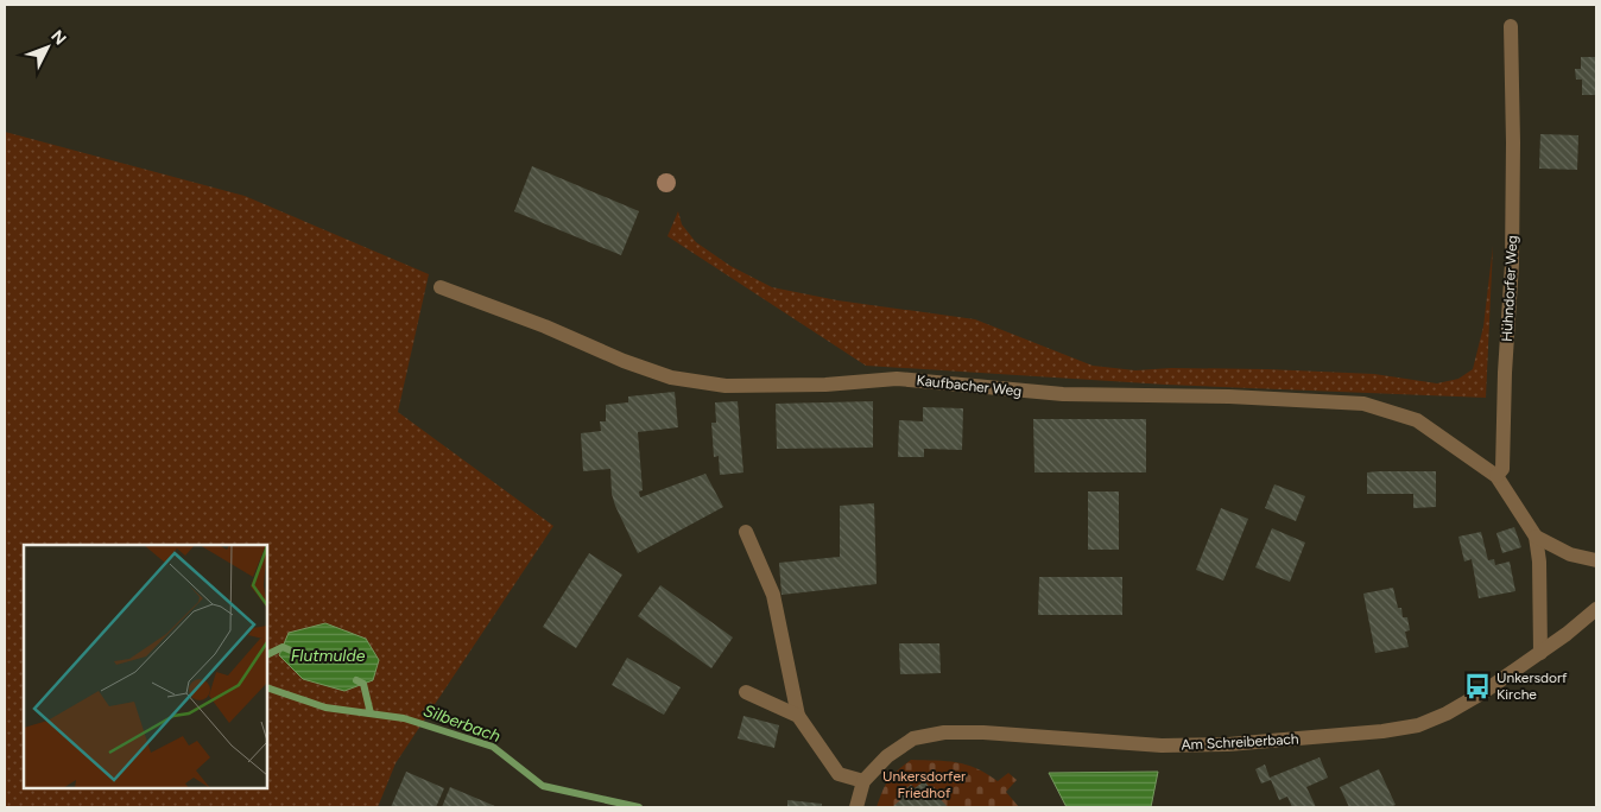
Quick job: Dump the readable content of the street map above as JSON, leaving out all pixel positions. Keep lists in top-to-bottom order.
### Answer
{
  "streets": {
    "street": ["Hühndorfer Weg", "Kaufbacher Weg", "Am Schreiberbach"]
  },
  "crossings": [
    ["Hühndorfer Weg", "Kaufbacher Weg"]
  ],
  "water": ["Flutmulde", "Silberbach"],
  "parks": ["Unkersdorfer Friedhof"],
  "places": {
    "bus stop": ["Unkersdorf Kirche"]
  },
  "north": "top right"
}
